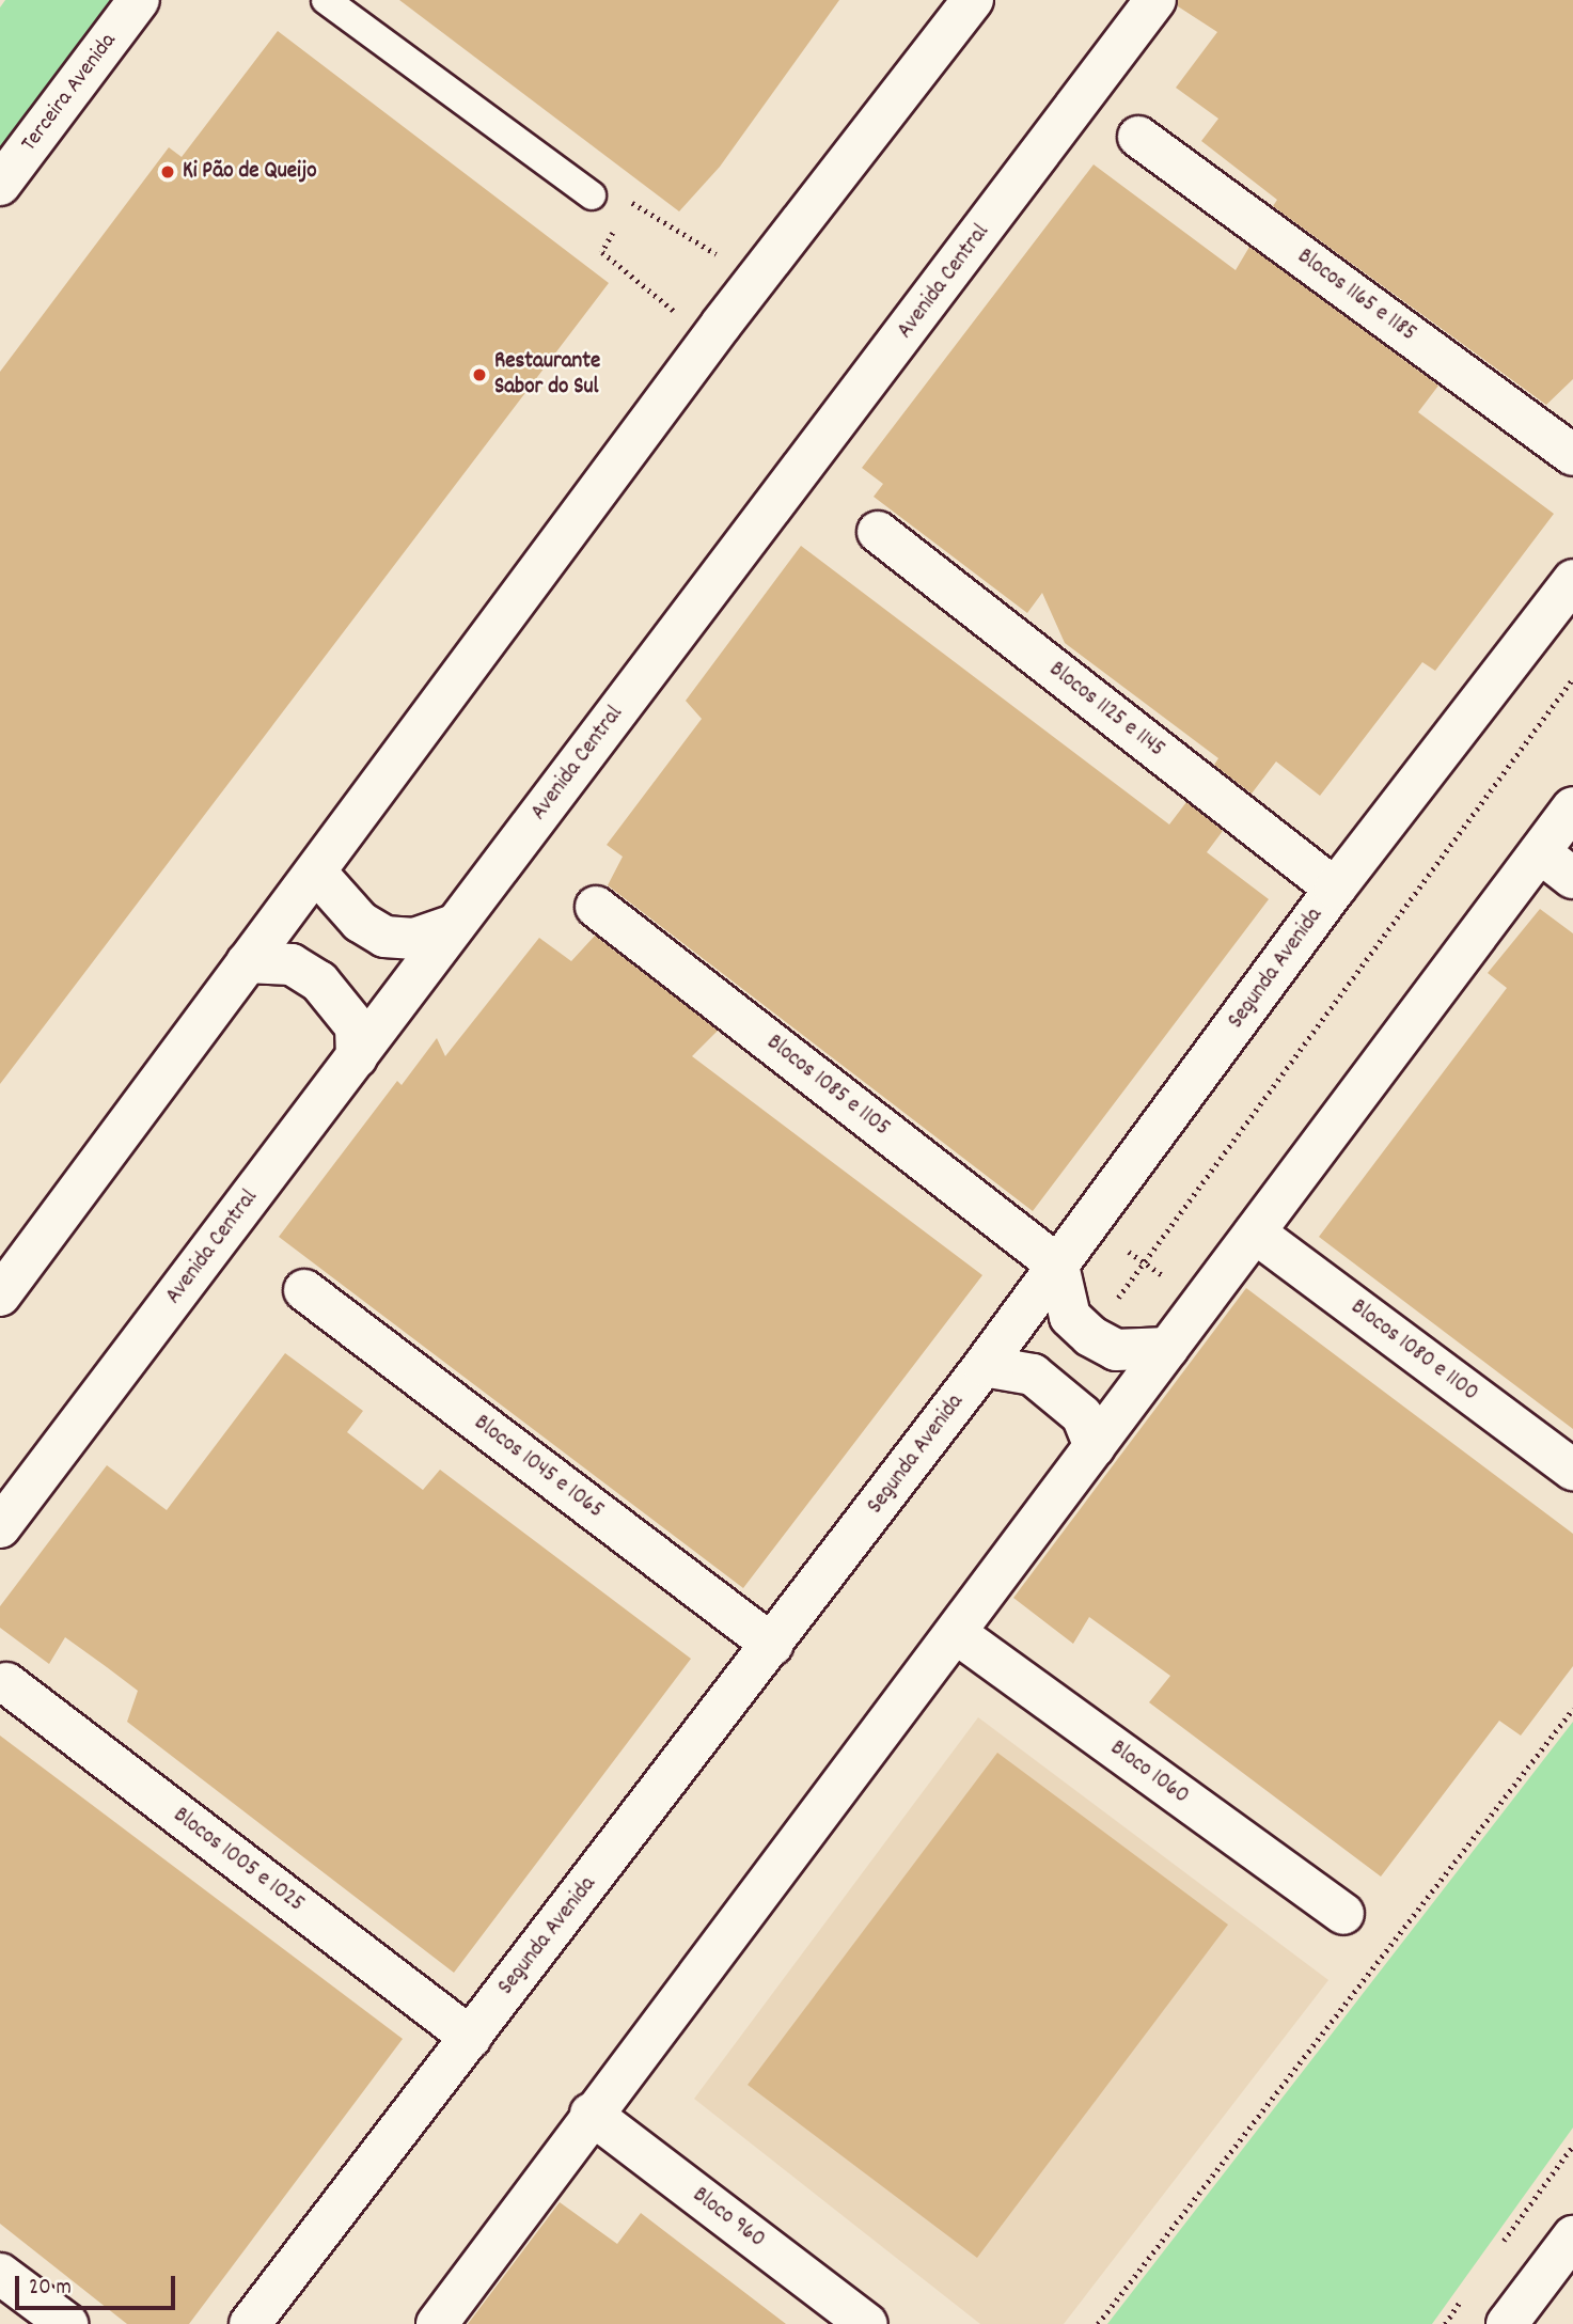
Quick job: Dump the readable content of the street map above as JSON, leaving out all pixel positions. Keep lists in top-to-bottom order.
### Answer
{
  "streets": {
    "main road": [
      "Terceira Avenida",
      "Avenida Central",
      "Blocos 1165 e 1185",
      "Blocos 1125 e 1145",
      "Segunda Avenida",
      "Blocos 1085 e 1105",
      "Blocos 1080 e 1100",
      "Blocos 1045 e 1065",
      "Bloco 1060",
      "Blocos 1005 e 1025",
      "Bloco 960"
    ]
  },
  "crossings": [
    ["Blocos 1125 e 1145", "Segunda Avenida"],
    ["Segunda Avenida", "Blocos 1085 e 1105"],
    ["Segunda Avenida", "Blocos 1045 e 1065"],
    ["Segunda Avenida", "Blocos 1005 e 1025"]
  ],
  "places": ["Ki Pão de Queijo", "Restaurante Sabor do Sul"],
  "scale_bar": "20 m"
}
